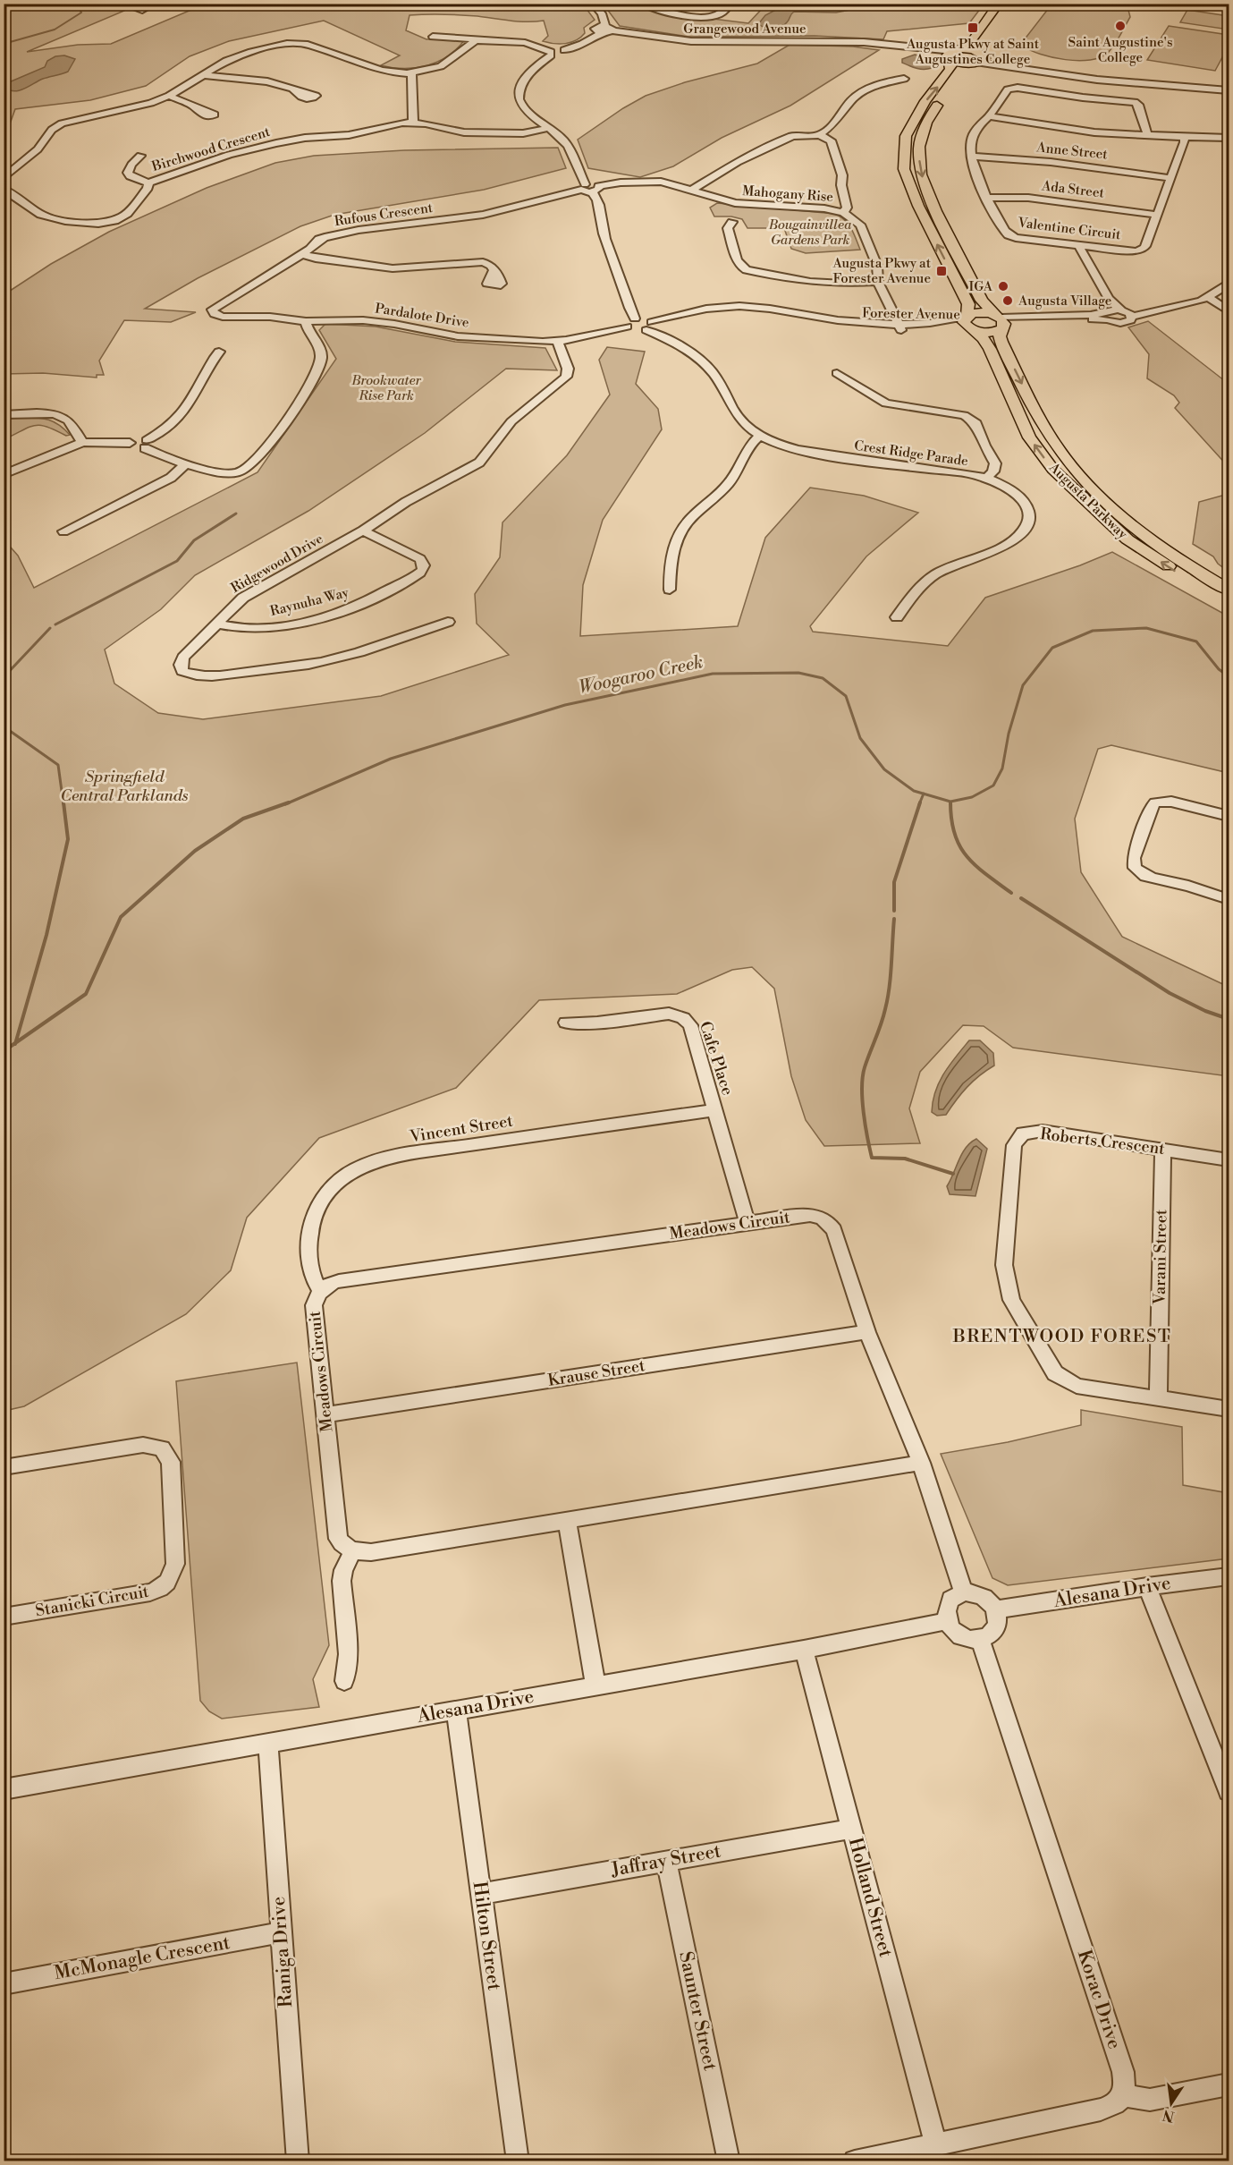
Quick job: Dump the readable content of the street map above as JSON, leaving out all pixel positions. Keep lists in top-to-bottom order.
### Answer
{
  "streets": {
    "main road": ["Augusta Parkway"],
    "street": [
      "Grangewood Avenue",
      "Birchwood Crescent",
      "Anne Street",
      "Ada Street",
      "Mahogany Rise",
      "Rufous Crescent",
      "Valentine Circuit",
      "Forester Avenue",
      "Pardalote Drive",
      "Crest Ridge Parade",
      "Ridgewood Drive",
      "Raynuha Way",
      "Cafe Place",
      "Vincent Street",
      "Roberts Crescent",
      "Meadows Circuit",
      "Varani Street",
      "Krause Street",
      "Alesana Drive",
      "Stanicki Circuit",
      "Jaffray Street",
      "Holland Street",
      "Hilton Street",
      "Raniga Drive",
      "McMonagle Crescent",
      "Korac Drive",
      "Saunter Street"
    ]
  },
  "crossings": [
    ["Anne Street", "Valentine Circuit"],
    ["Ada Street", "Valentine Circuit"],
    ["Mahogany Rise", "Forester Avenue"],
    ["Rufous Crescent", "Pardalote Drive"],
    ["Forester Avenue", "Crest Ridge Parade"],
    ["Forester Avenue", "Augusta Parkway"],
    ["Pardalote Drive", "Ridgewood Drive"],
    ["Ridgewood Drive", "Raynuha Way"],
    ["Cafe Place", "Vincent Street"],
    ["Cafe Place", "Meadows Circuit"],
    ["Vincent Street", "Meadows Circuit"],
    ["Roberts Crescent", "Varani Street"],
    ["Meadows Circuit", "Krause Street"],
    ["Meadows Circuit", "Alesana Drive"],
    ["Meadows Circuit", "Korac Drive"],
    ["Alesana Drive", "Holland Street"],
    ["Alesana Drive", "Hilton Street"],
    ["Alesana Drive", "Raniga Drive"],
    ["Alesana Drive", "Korac Drive"],
    ["Jaffray Street", "Holland Street"],
    ["Jaffray Street", "Hilton Street"],
    ["Jaffray Street", "Saunter Street"],
    ["Raniga Drive", "McMonagle Crescent"]
  ],
  "districts": ["BRENTWOOD FOREST"],
  "water": ["Woogaroo Creek"],
  "parks": ["Bougainvillea Gardens Park", "Brookwater Rise Park", "Springfield Central Parklands"],
  "places": {
    "other": ["Saint Augustine's College", "IGA", "Augusta Village"],
    "transit": ["Augusta Pkwy at Saint Augustines College", "Augusta Pkwy at Forester Avenue"]
  },
  "north": "bottom"
}
